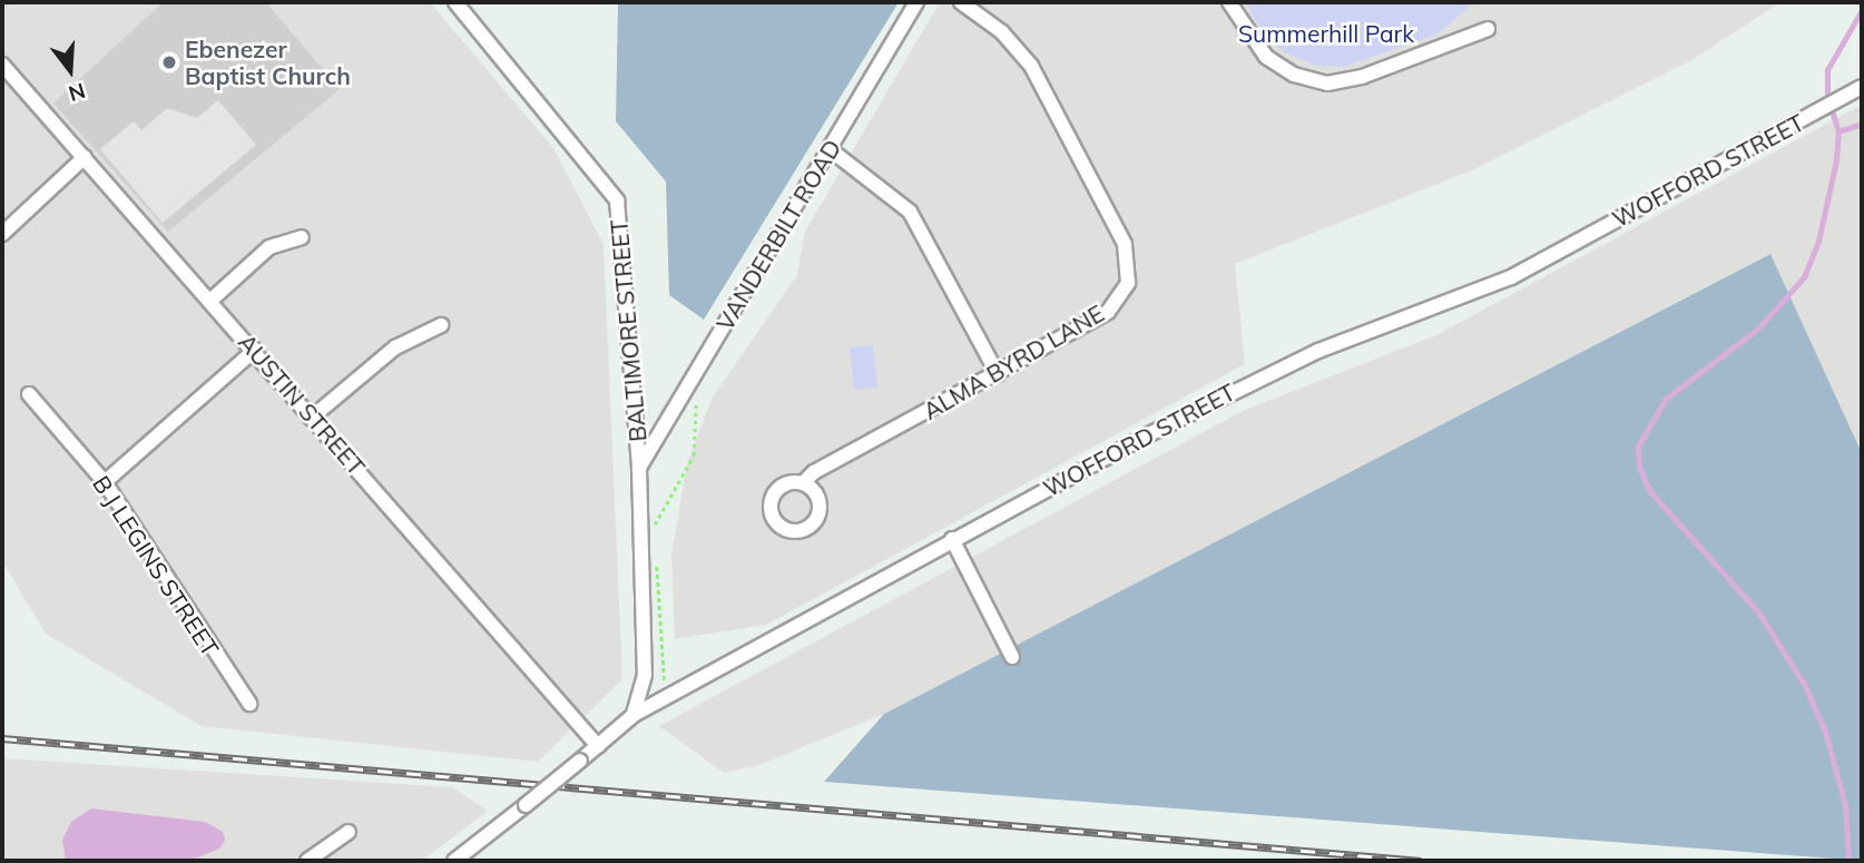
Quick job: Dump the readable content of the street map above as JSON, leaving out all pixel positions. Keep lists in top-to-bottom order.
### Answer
{
  "streets": {
    "street": [
      "WOFFORD STREET",
      "VANDERBILT ROAD",
      "BALTIMORE STREET",
      "ALMA BYRD LANE",
      "AUSTIN STREET",
      "B J LEGINS STREET"
    ]
  },
  "crossings": [
    ["WOFFORD STREET", "BALTIMORE STREET"],
    ["WOFFORD STREET", "AUSTIN STREET"],
    ["VANDERBILT ROAD", "BALTIMORE STREET"]
  ],
  "parks": ["Summerhill Park"],
  "places": ["Ebenezer Baptist Church"],
  "north": "bottom"
}
